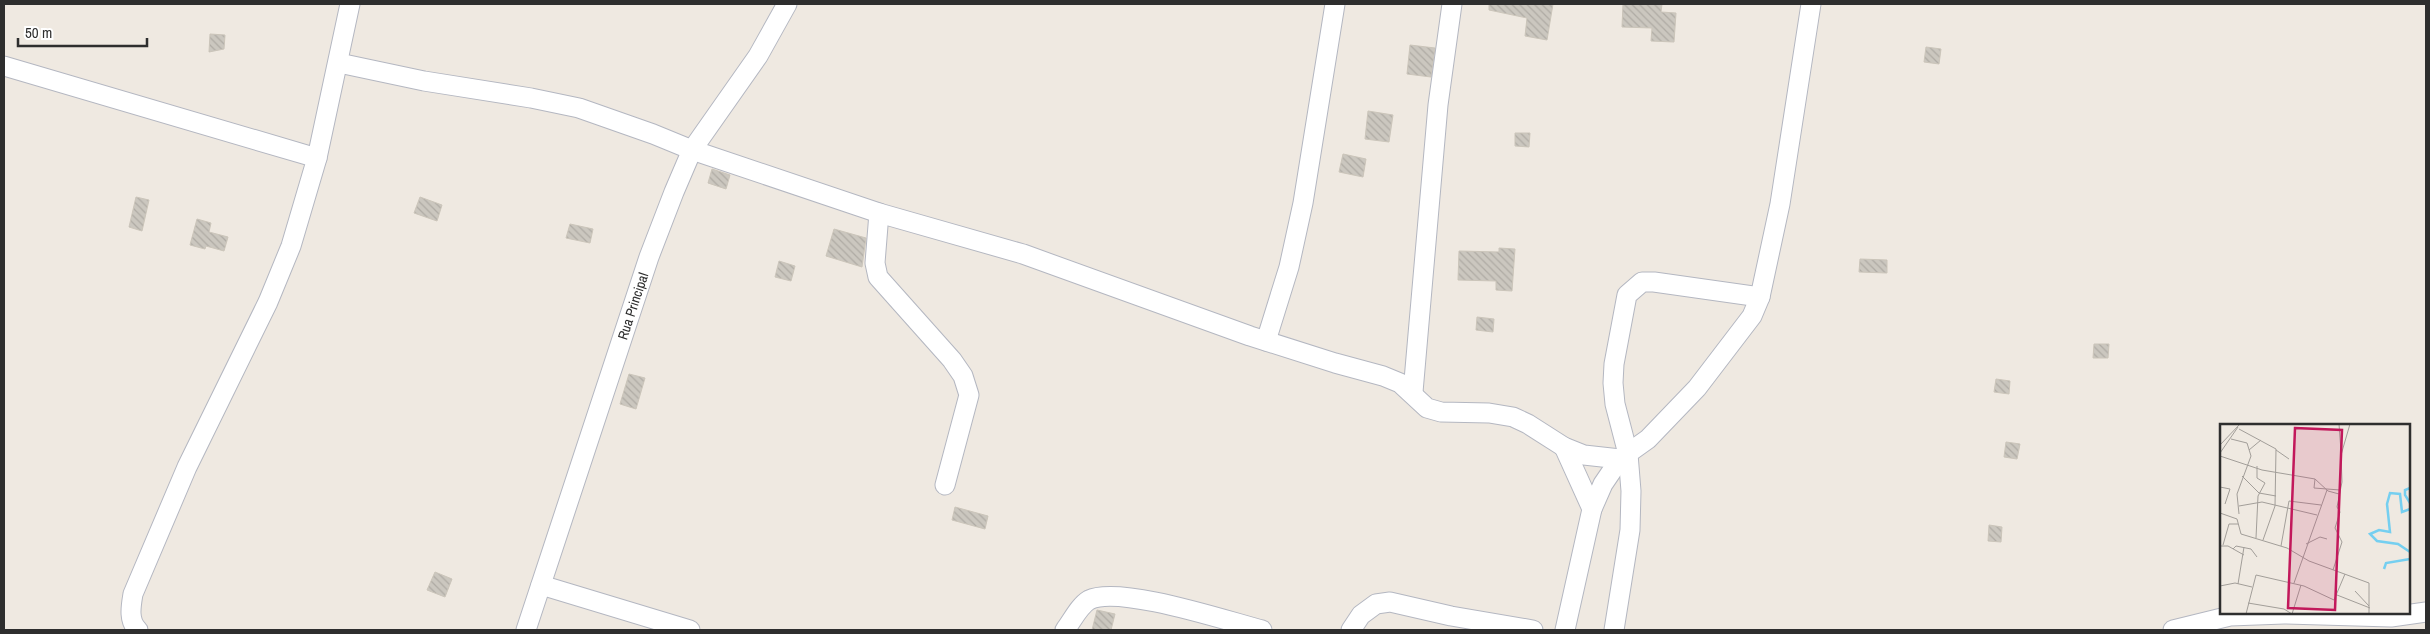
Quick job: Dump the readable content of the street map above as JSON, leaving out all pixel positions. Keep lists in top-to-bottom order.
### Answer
{
  "streets": {
    "street": ["Rua Principal"]
  },
  "scale_bar": "50 m"
}
